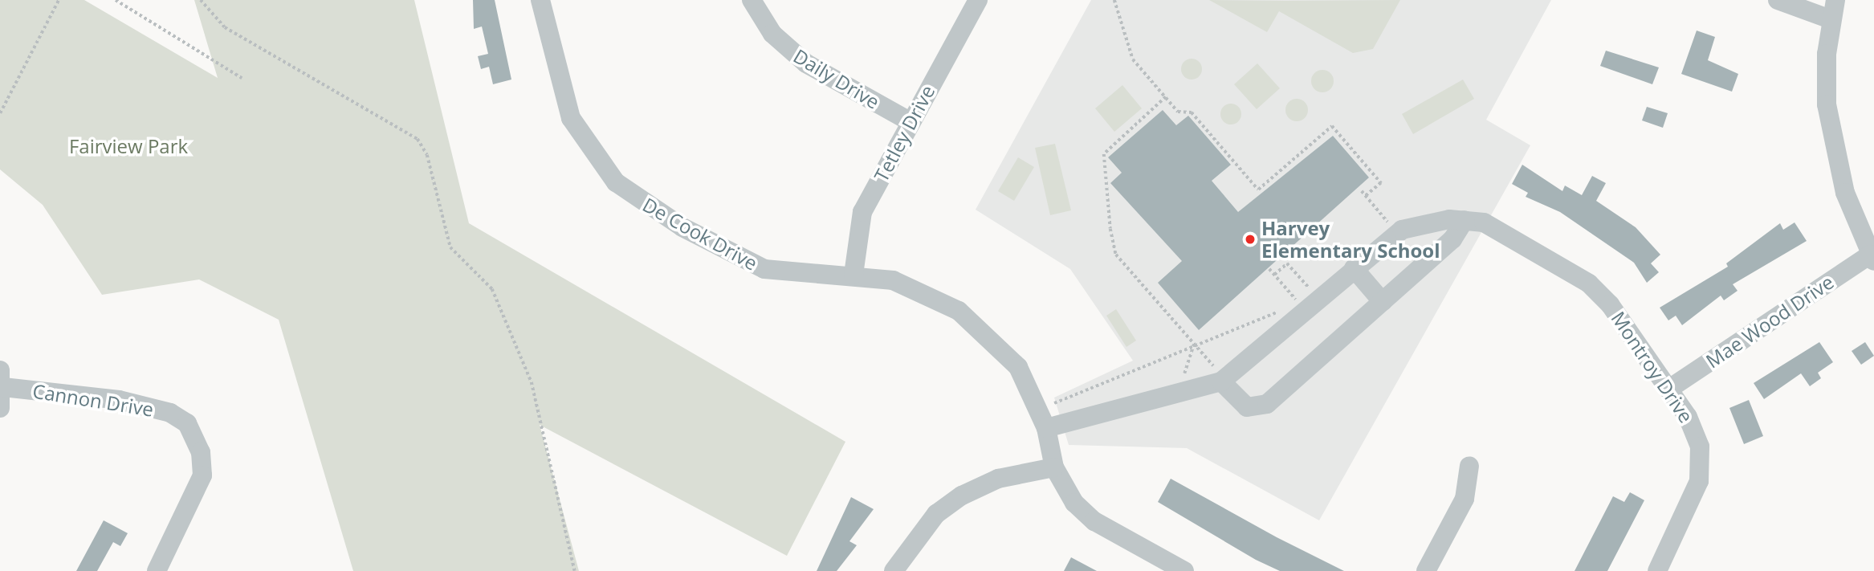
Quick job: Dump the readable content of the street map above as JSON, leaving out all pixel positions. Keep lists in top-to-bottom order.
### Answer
{
  "streets": {
    "street": [
      "Daily Drive",
      "Tetley Drive",
      "De Cook Drive",
      "Mae Wood Drive",
      "Montroy Drive",
      "Cannon Drive"
    ]
  },
  "crossings": [
    ["Daily Drive", "Tetley Drive"],
    ["Tetley Drive", "De Cook Drive"],
    ["Mae Wood Drive", "Montroy Drive"]
  ],
  "parks": ["Fairview Park"],
  "places": ["Harvey Elementary School"]
}
